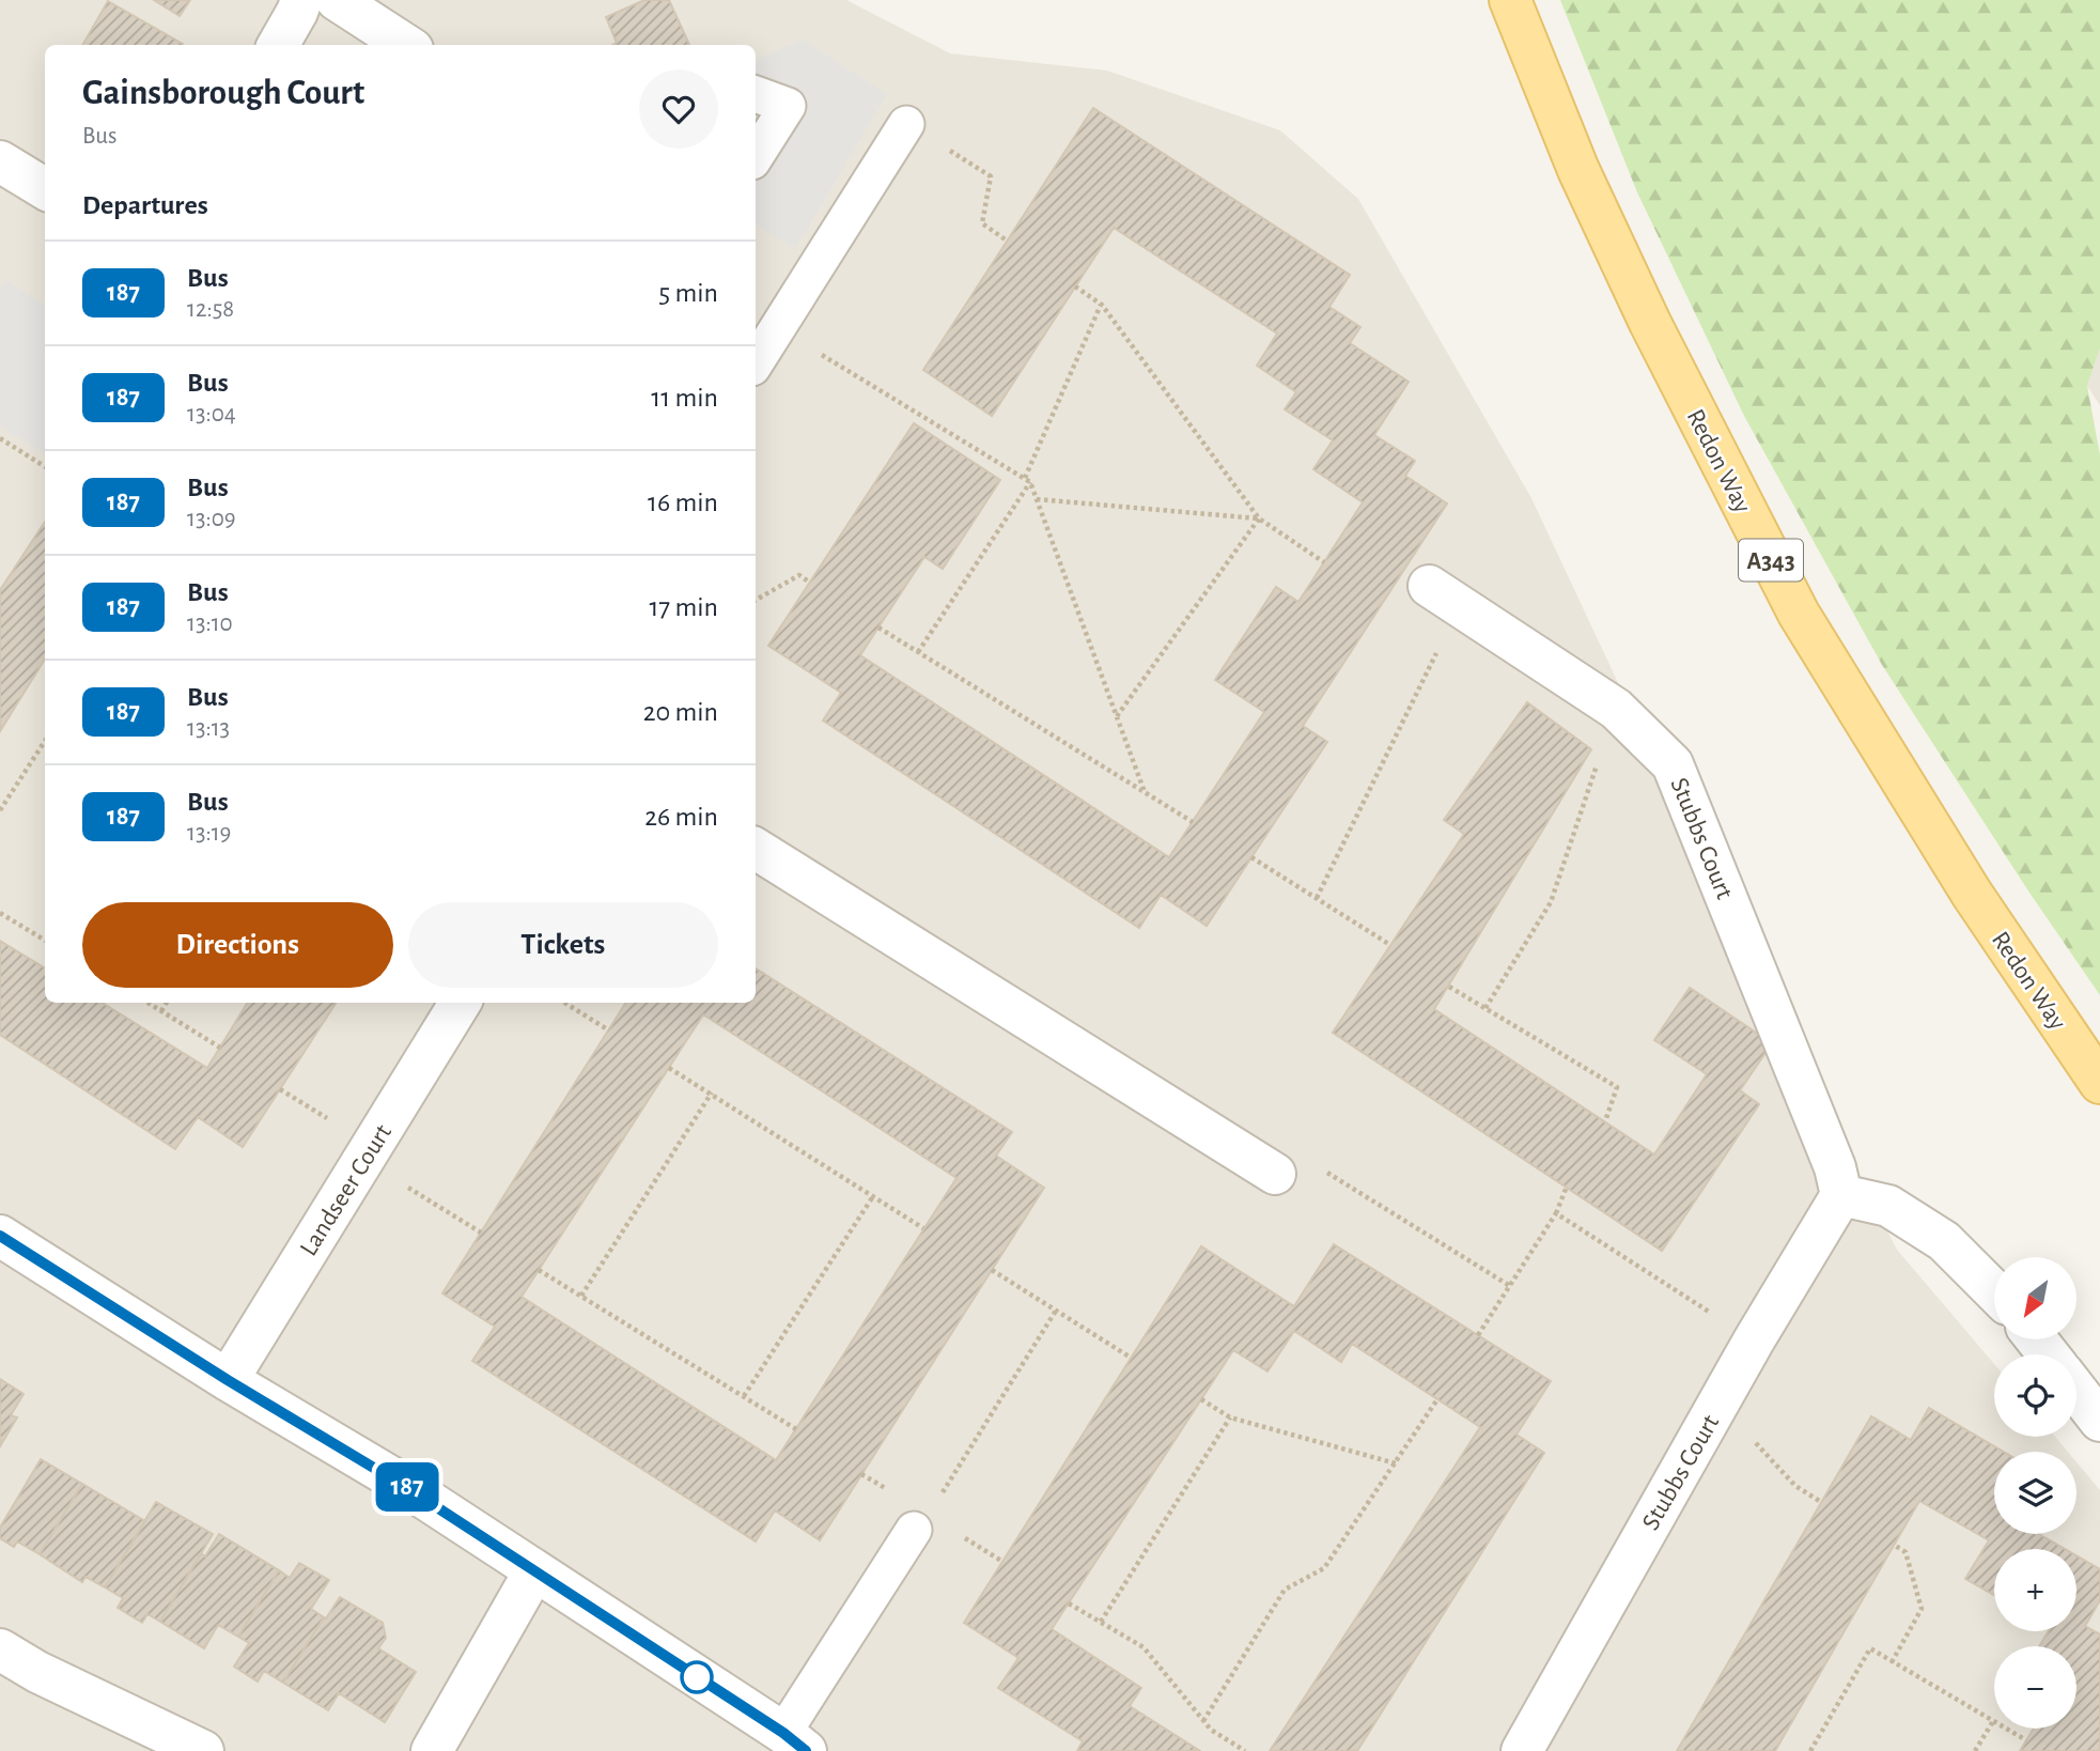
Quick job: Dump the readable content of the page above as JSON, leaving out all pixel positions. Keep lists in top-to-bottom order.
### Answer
{
  "streets": {
    "main road": ["Redon Way", "A343"],
    "street": ["Stubbs Court", "Landseer Court"]
  },
  "lines": ["bus line 187"],
  "north": "bottom left",
  "page": {
    "on_map": "187",
    "heading": [
      ["Gainsborough Court", "Bus"],
      "Departures"
    ],
    "list": [
      {
        "mark": "187",
        "name": "Bus",
        "note": "12:58",
        "value": "5 min"
      },
      {
        "mark": "187",
        "name": "Bus",
        "note": "13:04",
        "value": "11 min"
      },
      {
        "mark": "187",
        "name": "Bus",
        "note": "13:09",
        "value": "16 min"
      },
      {
        "mark": "187",
        "name": "Bus",
        "note": "13:10",
        "value": "17 min"
      },
      {
        "mark": "187",
        "name": "Bus",
        "note": "13:13",
        "value": "20 min"
      },
      {
        "mark": "187",
        "name": "Bus",
        "note": "13:19",
        "value": "26 min"
      }
    ],
    "buttons": ["Directions", "Tickets"],
    "map_buttons": ["+", "−"]
  }
}
